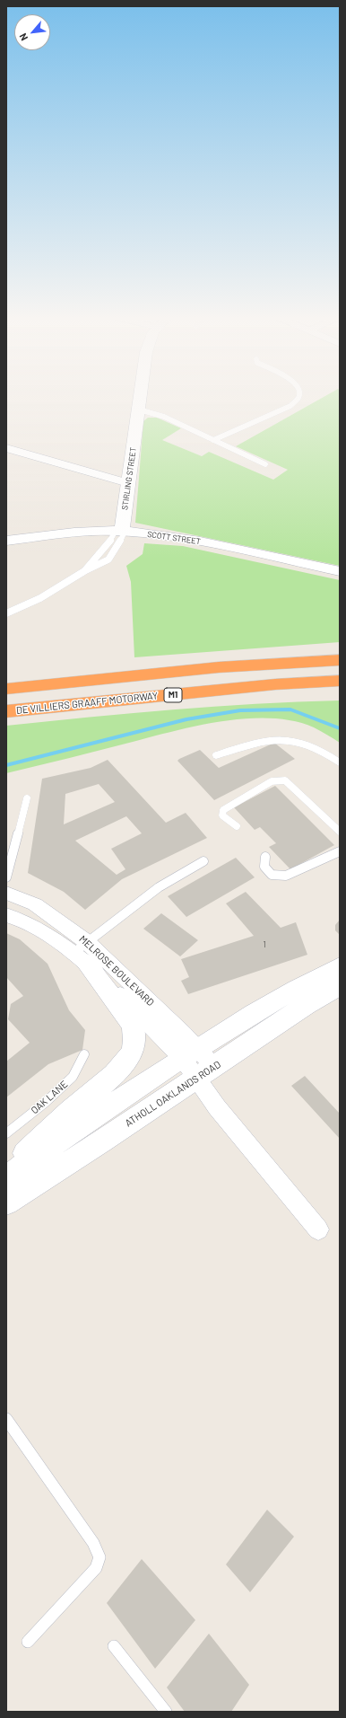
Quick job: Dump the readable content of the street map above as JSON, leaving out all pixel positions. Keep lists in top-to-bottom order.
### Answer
{
  "streets": {
    "highway": ["M1", "DE VILLIERS GRAAFF MOTORWAY"],
    "street": [
      "STIRLING STREET",
      "SCOTT STREET",
      "MELROSE BOULEVARD",
      "ATHOLL OAKLANDS ROAD"
    ],
    "lane": ["OAK LANE"]
  },
  "crossings": [
    ["STIRLING STREET", "SCOTT STREET"],
    ["MELROSE BOULEVARD", "ATHOLL OAKLANDS ROAD"]
  ],
  "house_numbers": ["1"],
  "north": "bottom left"
}
